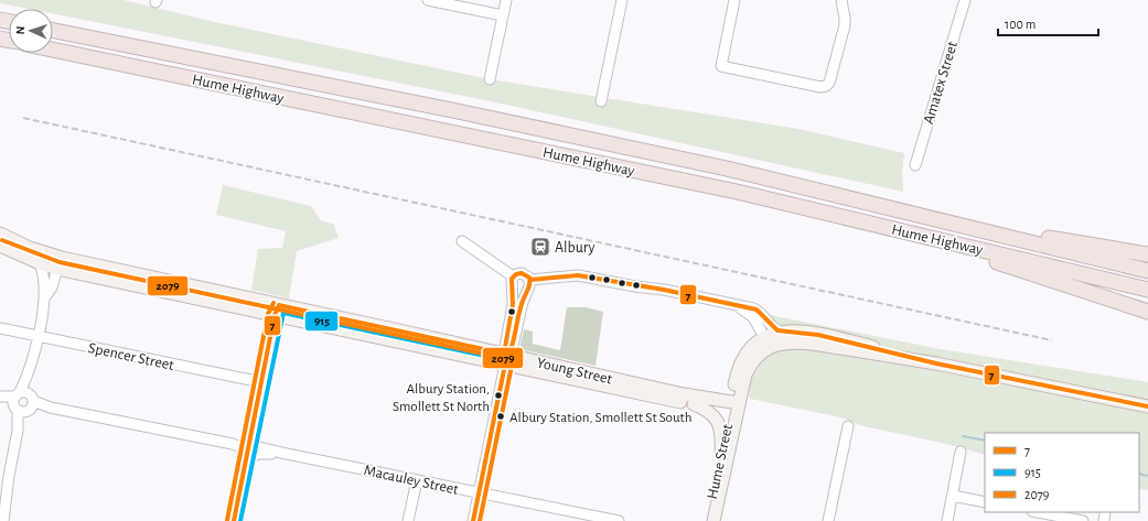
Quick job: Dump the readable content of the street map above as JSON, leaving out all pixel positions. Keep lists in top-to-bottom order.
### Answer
{
  "streets": {
    "highway": ["Hume Highway"],
    "main road": ["Young Street", "Hume Street"],
    "street": ["Amatex Street", "Spencer Street", "Macauley Street"]
  },
  "crossings": [
    ["Young Street", "Hume Street"]
  ],
  "places": {
    "station": ["Albury"],
    "other": ["Albury Station, Smollett St North", "Albury Station, Smollett St South"]
  },
  "lines": ["transit line 2079", "transit line 7", "transit line 915"],
  "legend": ["7", "915", "2079"],
  "scale_bar": "100 m",
  "north": "left"
}
